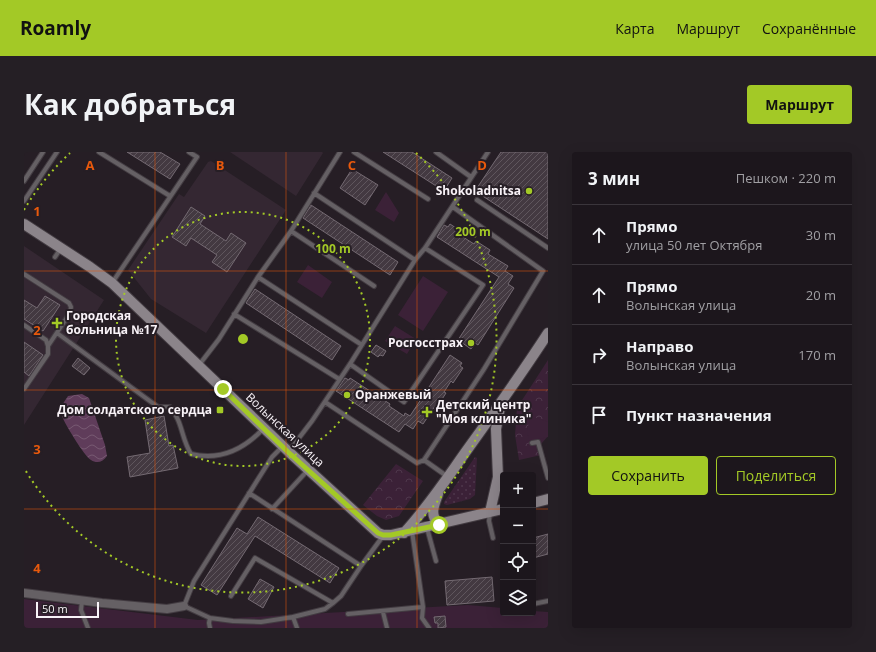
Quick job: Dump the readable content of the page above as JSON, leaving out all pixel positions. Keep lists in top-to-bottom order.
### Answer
{
  "streets": {
    "street": ["Волынская улица"]
  },
  "places": {
    "other": ["Shokoladnitsa", "Росгосстрах", "Оранжевый"],
    "health": ["Городская больница №17", "Детский центр \"Моя клиника\""],
    "transit": ["Дом солдатского сердца"]
  },
  "scale_bar": "50 m",
  "page": {
    "header": "Roamly",
    "nav": ["Карта", "Маршрут", "Сохранённые"],
    "title": "Как добраться",
    "buttons": [
      "Маршрут",
      ["Сохранить", "Поделиться"]
    ],
    "heading": ["3 мин", "Пешком · 220 m"],
    "list": [
      ["Прямо", "улица 50 лет Октября", "30 m"],
      ["Прямо", "Волынская улица", "20 m"],
      ["Направо", "Волынская улица", "170 m"],
      "Пункт назначения"
    ],
    "map_buttons": ["+", "−"],
    "scale": "50 m"
  },
  "grid": {
    "columns": [
      "A",
      "B",
      "C",
      "D"
    ],
    "rows": [
      "1",
      "2",
      "3",
      "4"
    ]
  },
  "rings": ["200 m", "100 m"]
}
